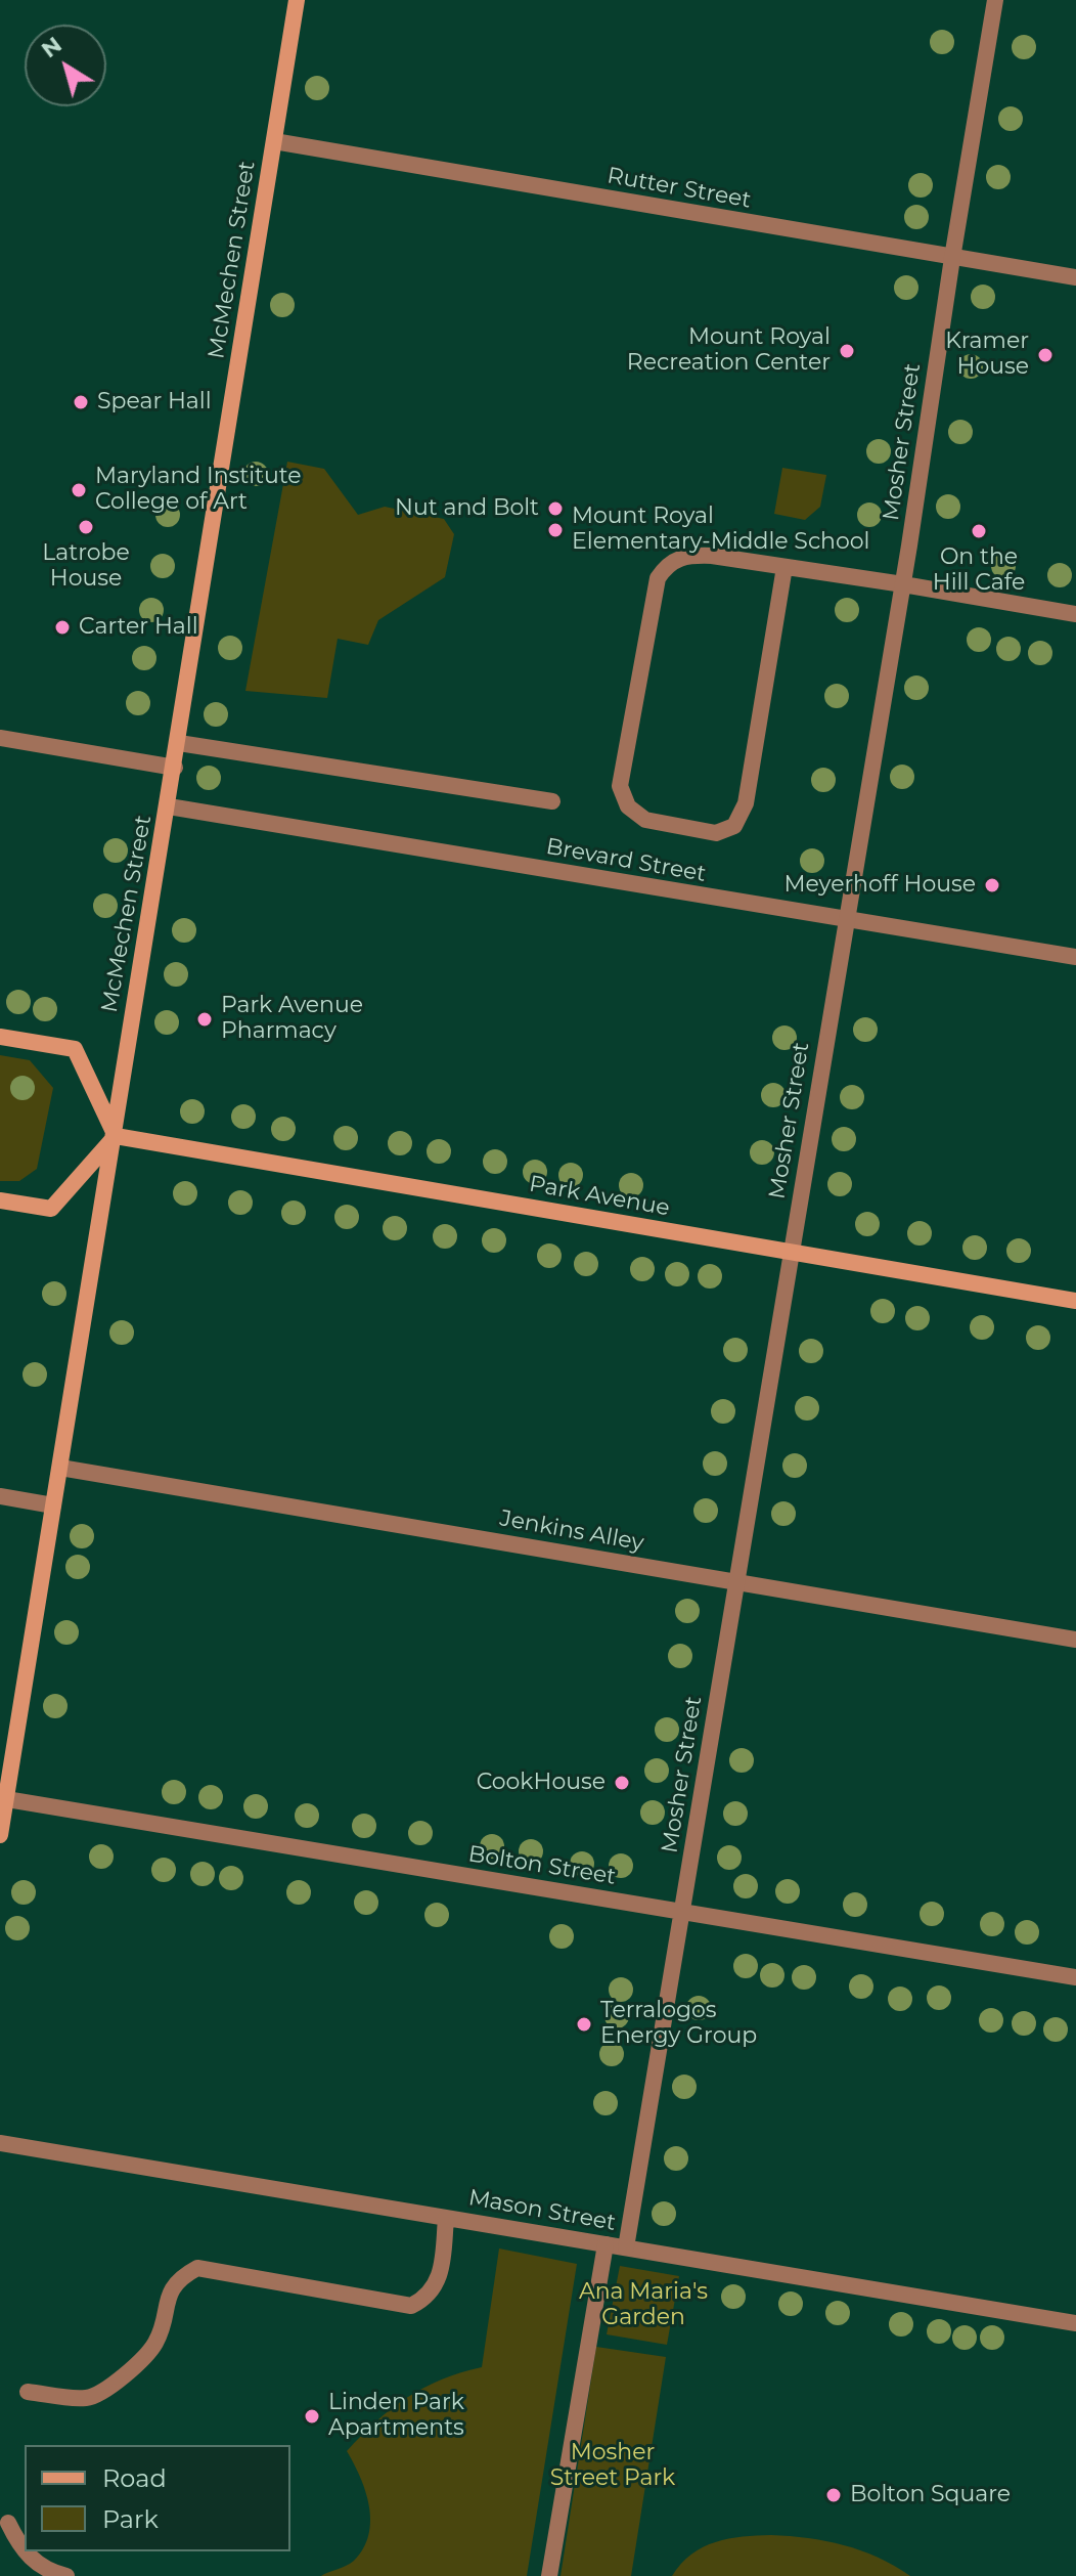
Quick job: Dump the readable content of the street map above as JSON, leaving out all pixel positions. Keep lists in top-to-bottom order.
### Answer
{
  "streets": {
    "street": [
      "Rutter Street",
      "McMechen Street",
      "Mosher Street",
      "Brevard Street",
      "Park Avenue",
      "Jenkins Alley",
      "Bolton Street",
      "Mason Street"
    ]
  },
  "crossings": [
    ["Rutter Street", "McMechen Street"],
    ["Rutter Street", "Mosher Street"],
    ["McMechen Street", "Brevard Street"],
    ["McMechen Street", "Park Avenue"],
    ["McMechen Street", "Jenkins Alley"],
    ["McMechen Street", "Bolton Street"],
    ["Mosher Street", "Brevard Street"],
    ["Mosher Street", "Park Avenue"],
    ["Mosher Street", "Jenkins Alley"],
    ["Mosher Street", "Bolton Street"],
    ["Mosher Street", "Mason Street"]
  ],
  "parks": ["Ana Maria's Garden", "Mosher Street Park"],
  "places": [
    "Mount Royal Recreation Center",
    "Kramer House",
    "Spear Hall",
    "Maryland Institute College of Art",
    "Nut and Bolt",
    "Latrobe House",
    "Mount Royal Elementary-Middle School",
    "On the Hill Cafe",
    "Carter Hall",
    "Meyerhoff House",
    "Park Avenue Pharmacy",
    "CookHouse",
    "Terralogos Energy Group",
    "Linden Park Apartments",
    "Bolton Square"
  ],
  "legend": ["Road", "Park"],
  "north": "top left"
}
